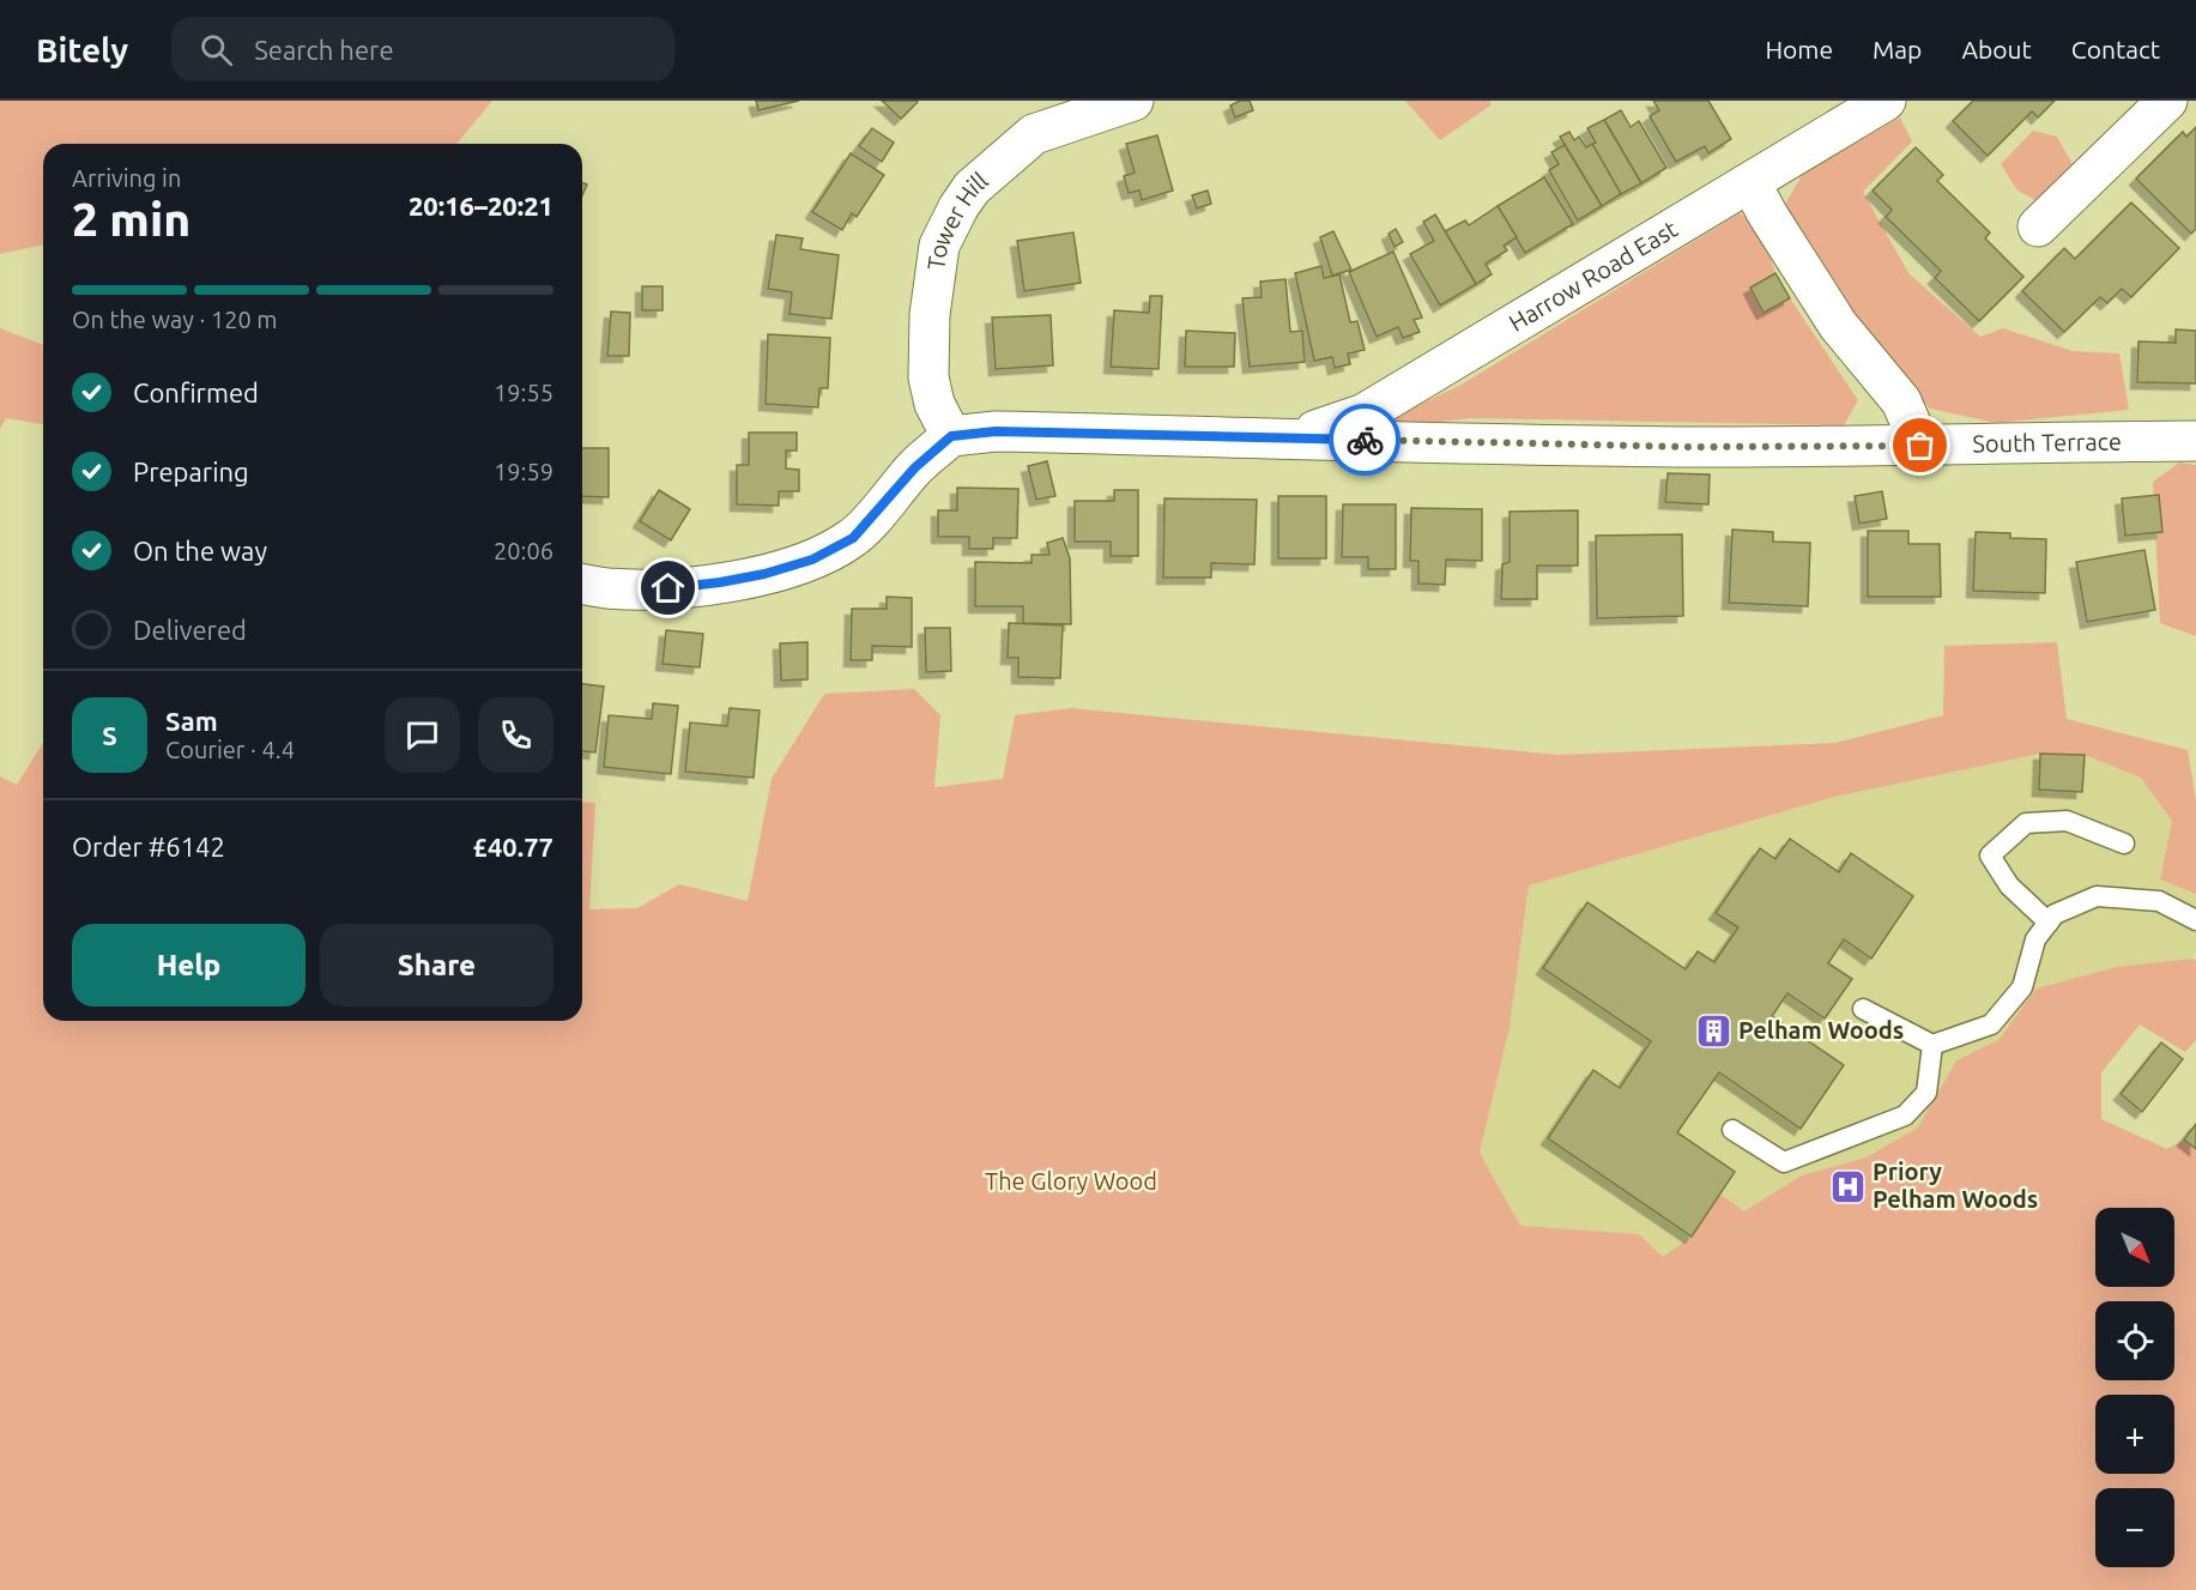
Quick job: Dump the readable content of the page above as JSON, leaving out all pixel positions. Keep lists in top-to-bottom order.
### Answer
{
  "streets": {
    "street": ["Tower Hill", "Harrow Road East", "South Terrace"]
  },
  "crossings": [
    ["Tower Hill", "South Terrace"],
    ["Harrow Road East", "South Terrace"]
  ],
  "parks": ["The Glory Wood"],
  "places": {
    "building": ["Pelham Woods"],
    "hospital": ["Priory Pelham Woods"]
  },
  "north": "bottom right",
  "page": {
    "header": "Bitely",
    "search": "Search here",
    "nav": [
      "Home",
      "Map",
      "About",
      "Contact"
    ],
    "heading": ["2 min", "Arriving in", "20:16–20:21"],
    "panel": [
      "Sam",
      "Courier · 4.4",
      "Order #6142",
      "£40.77"
    ],
    "bar": "On the way · 120 m",
    "list": [
      ["Confirmed", "19:55"],
      ["Preparing", "19:59"],
      ["On the way", "20:06"],
      "Delivered"
    ],
    "round": "S",
    "buttons": ["Help", "Share"],
    "map_buttons": ["+", "−"]
  }
}
